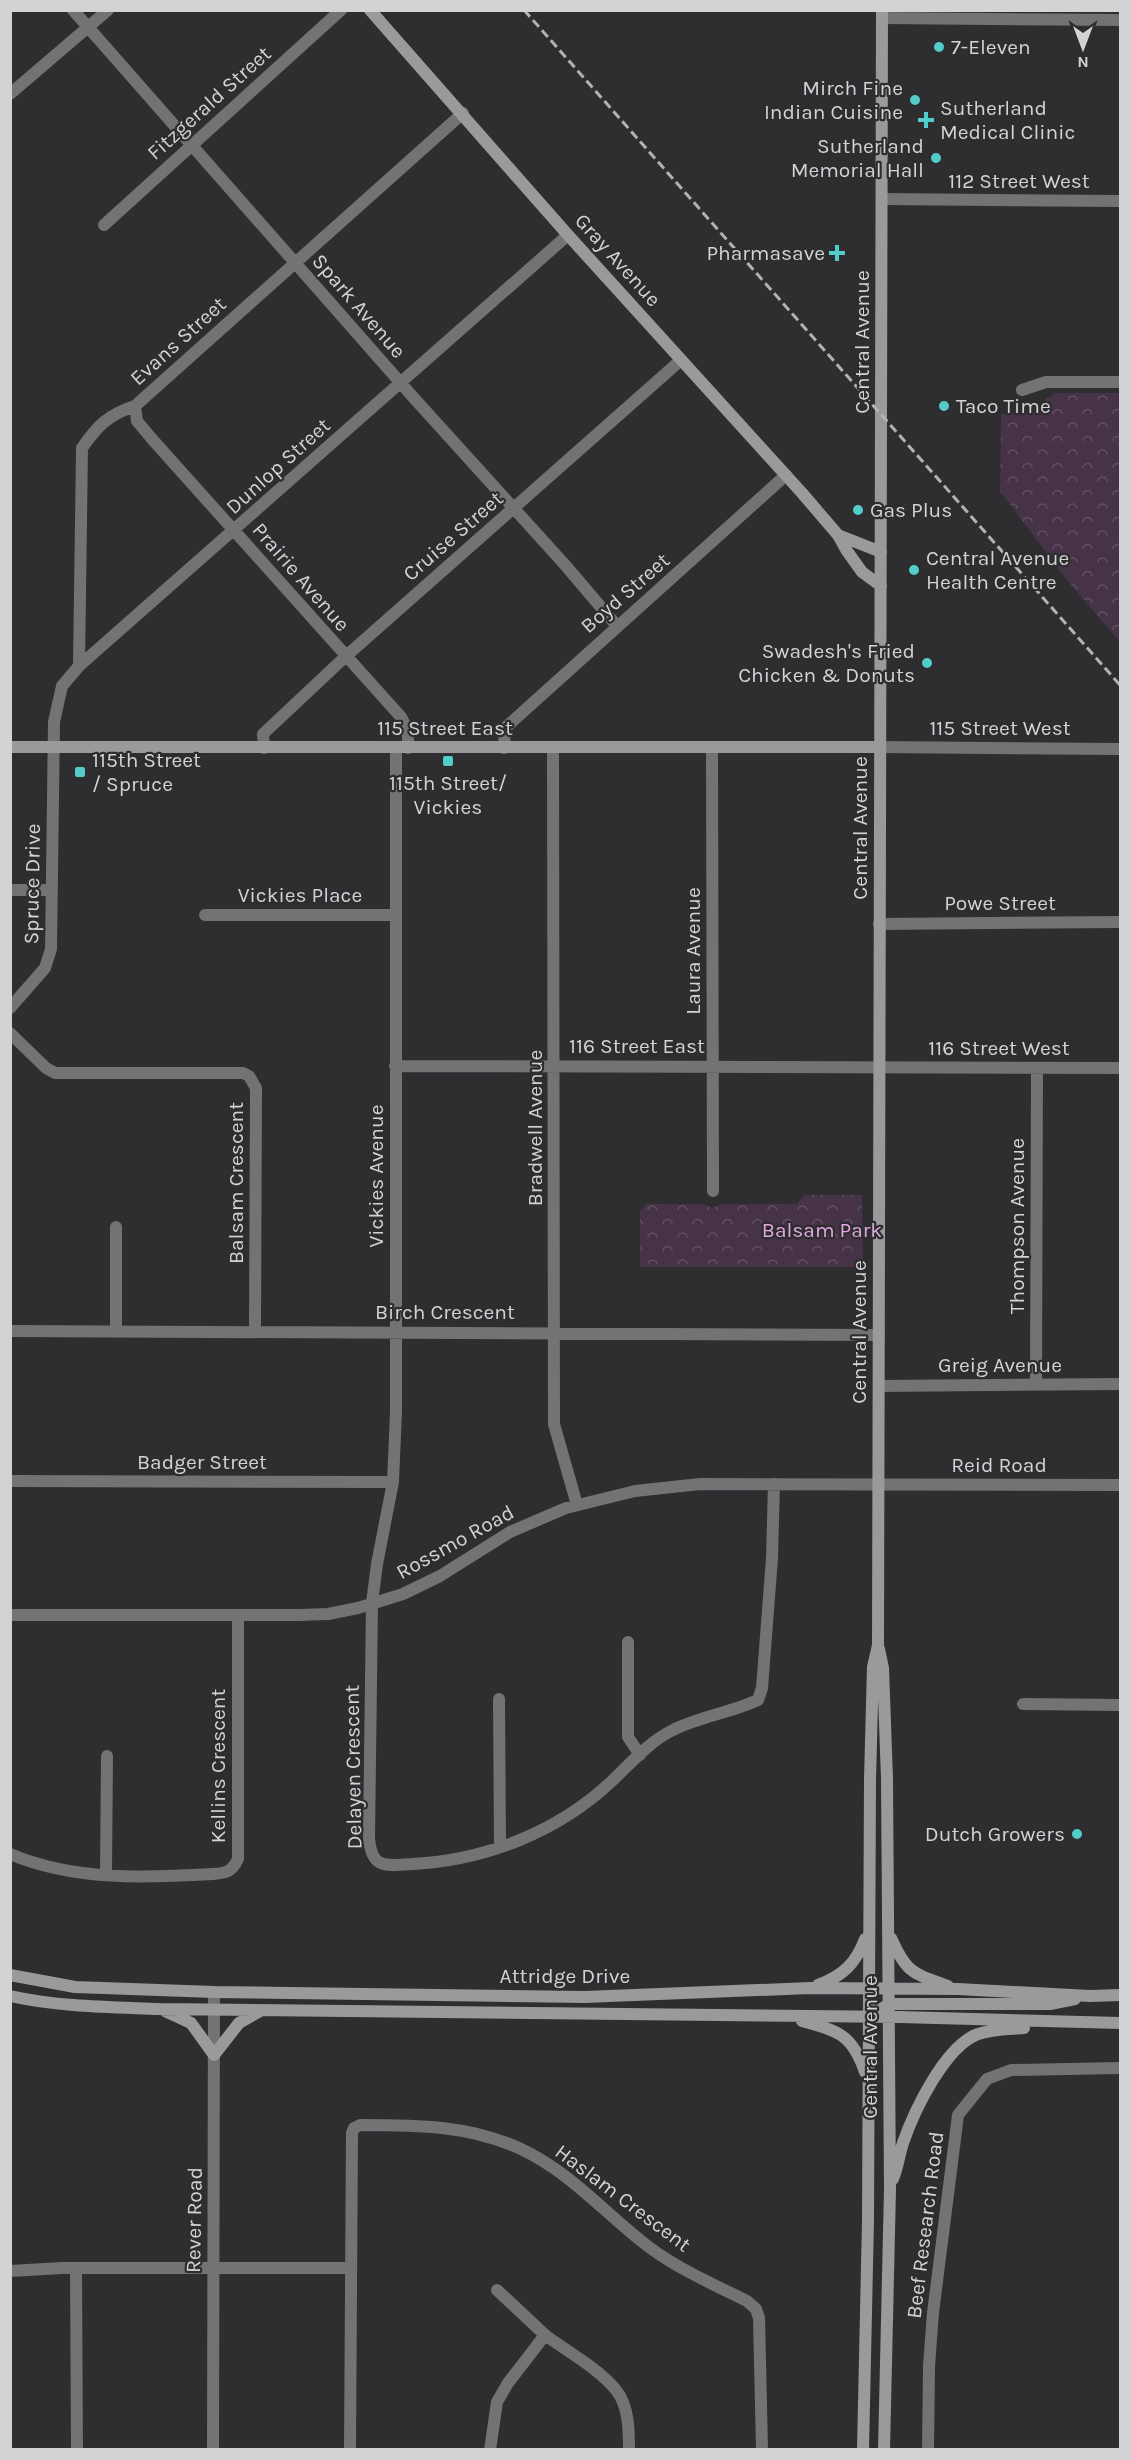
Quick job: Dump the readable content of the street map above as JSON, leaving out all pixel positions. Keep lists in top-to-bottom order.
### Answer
{
  "streets": {
    "main road": [
      "Gray Avenue",
      "Central Avenue",
      "115 Street East",
      "Attridge Drive"
    ],
    "street": [
      "Fitzgerald Street",
      "112 Street West",
      "Spark Avenue",
      "Evans Street",
      "Dunlop Street",
      "Cruise Street",
      "Prairie Avenue",
      "Boyd Street",
      "115 Street West",
      "Spruce Drive",
      "Vickies Place",
      "Powe Street",
      "Laura Avenue",
      "116 Street East",
      "116 Street West",
      "Bradwell Avenue",
      "Vickies Avenue",
      "Balsam Crescent",
      "Thompson Avenue",
      "Birch Crescent",
      "Greig Avenue",
      "Badger Street",
      "Reid Road",
      "Rossmo Road",
      "Kellins Crescent",
      "Delayen Crescent",
      "Haslam Crescent",
      "Rever Road",
      "Beef Research Road"
    ]
  },
  "crossings": [
    ["Fitzgerald Street", "Spark Avenue"],
    ["112 Street West", "Central Avenue"],
    ["Gray Avenue", "Evans Street"],
    ["Gray Avenue", "Central Avenue"],
    ["Gray Avenue", "Dunlop Street"],
    ["Gray Avenue", "Cruise Street"],
    ["Gray Avenue", "Boyd Street"],
    ["Spark Avenue", "Evans Street"],
    ["Spark Avenue", "Dunlop Street"],
    ["Spark Avenue", "Cruise Street"],
    ["Spark Avenue", "Boyd Street"],
    ["Evans Street", "Dunlop Street"],
    ["Evans Street", "Prairie Avenue"],
    ["Central Avenue", "115 Street East"],
    ["Central Avenue", "115 Street West"],
    ["Central Avenue", "Powe Street"],
    ["Central Avenue", "116 Street East"],
    ["Central Avenue", "116 Street West"],
    ["Central Avenue", "Birch Crescent"],
    ["Central Avenue", "Greig Avenue"],
    ["Central Avenue", "Reid Road"],
    ["Central Avenue", "Rossmo Road"],
    ["Central Avenue", "Attridge Drive"],
    ["Dunlop Street", "Prairie Avenue"],
    ["Dunlop Street", "115 Street East"],
    ["Dunlop Street", "Spruce Drive"],
    ["Cruise Street", "Prairie Avenue"],
    ["Cruise Street", "115 Street East"],
    ["Prairie Avenue", "115 Street East"],
    ["Prairie Avenue", "Vickies Avenue"],
    ["Boyd Street", "115 Street East"],
    ["115 Street East", "115 Street West"],
    ["115 Street East", "Spruce Drive"],
    ["115 Street East", "Laura Avenue"],
    ["115 Street East", "Bradwell Avenue"],
    ["115 Street East", "Vickies Avenue"],
    ["Vickies Place", "Vickies Avenue"],
    ["Laura Avenue", "116 Street East"],
    ["116 Street East", "116 Street West"],
    ["116 Street East", "Bradwell Avenue"],
    ["116 Street East", "Vickies Avenue"],
    ["116 Street West", "Thompson Avenue"],
    ["Bradwell Avenue", "Birch Crescent"],
    ["Bradwell Avenue", "Rossmo Road"],
    ["Vickies Avenue", "Birch Crescent"],
    ["Vickies Avenue", "Badger Street"],
    ["Vickies Avenue", "Rossmo Road"],
    ["Vickies Avenue", "Delayen Crescent"],
    ["Balsam Crescent", "Birch Crescent"],
    ["Thompson Avenue", "Greig Avenue"],
    ["Reid Road", "Rossmo Road"],
    ["Rossmo Road", "Kellins Crescent"],
    ["Rossmo Road", "Delayen Crescent"],
    ["Attridge Drive", "Rever Road"]
  ],
  "parks": ["Balsam Park"],
  "places": {
    "other": [
      "7-Eleven",
      "Mirch Fine Indian Cuisine",
      "Sutherland Memorial Hall",
      "Taco Time",
      "Gas Plus",
      "Central Avenue Health Centre",
      "Swadesh's Fried Chicken & Donuts",
      "Dutch Growers"
    ],
    "health": ["Sutherland Medical Clinic", "Pharmasave"],
    "transit": ["115th Street/ Vickies", "115th Street / Spruce"]
  },
  "north": "bottom"
}
